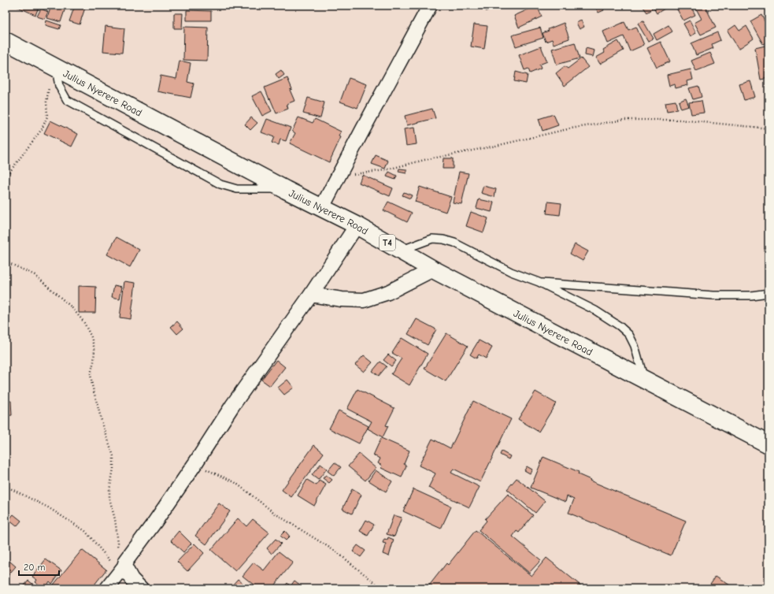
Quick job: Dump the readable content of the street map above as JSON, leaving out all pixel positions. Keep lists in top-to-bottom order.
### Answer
{
  "streets": {
    "highway": ["Julius Nyerere Road", "T4"]
  },
  "scale_bar": "20 m"
}
